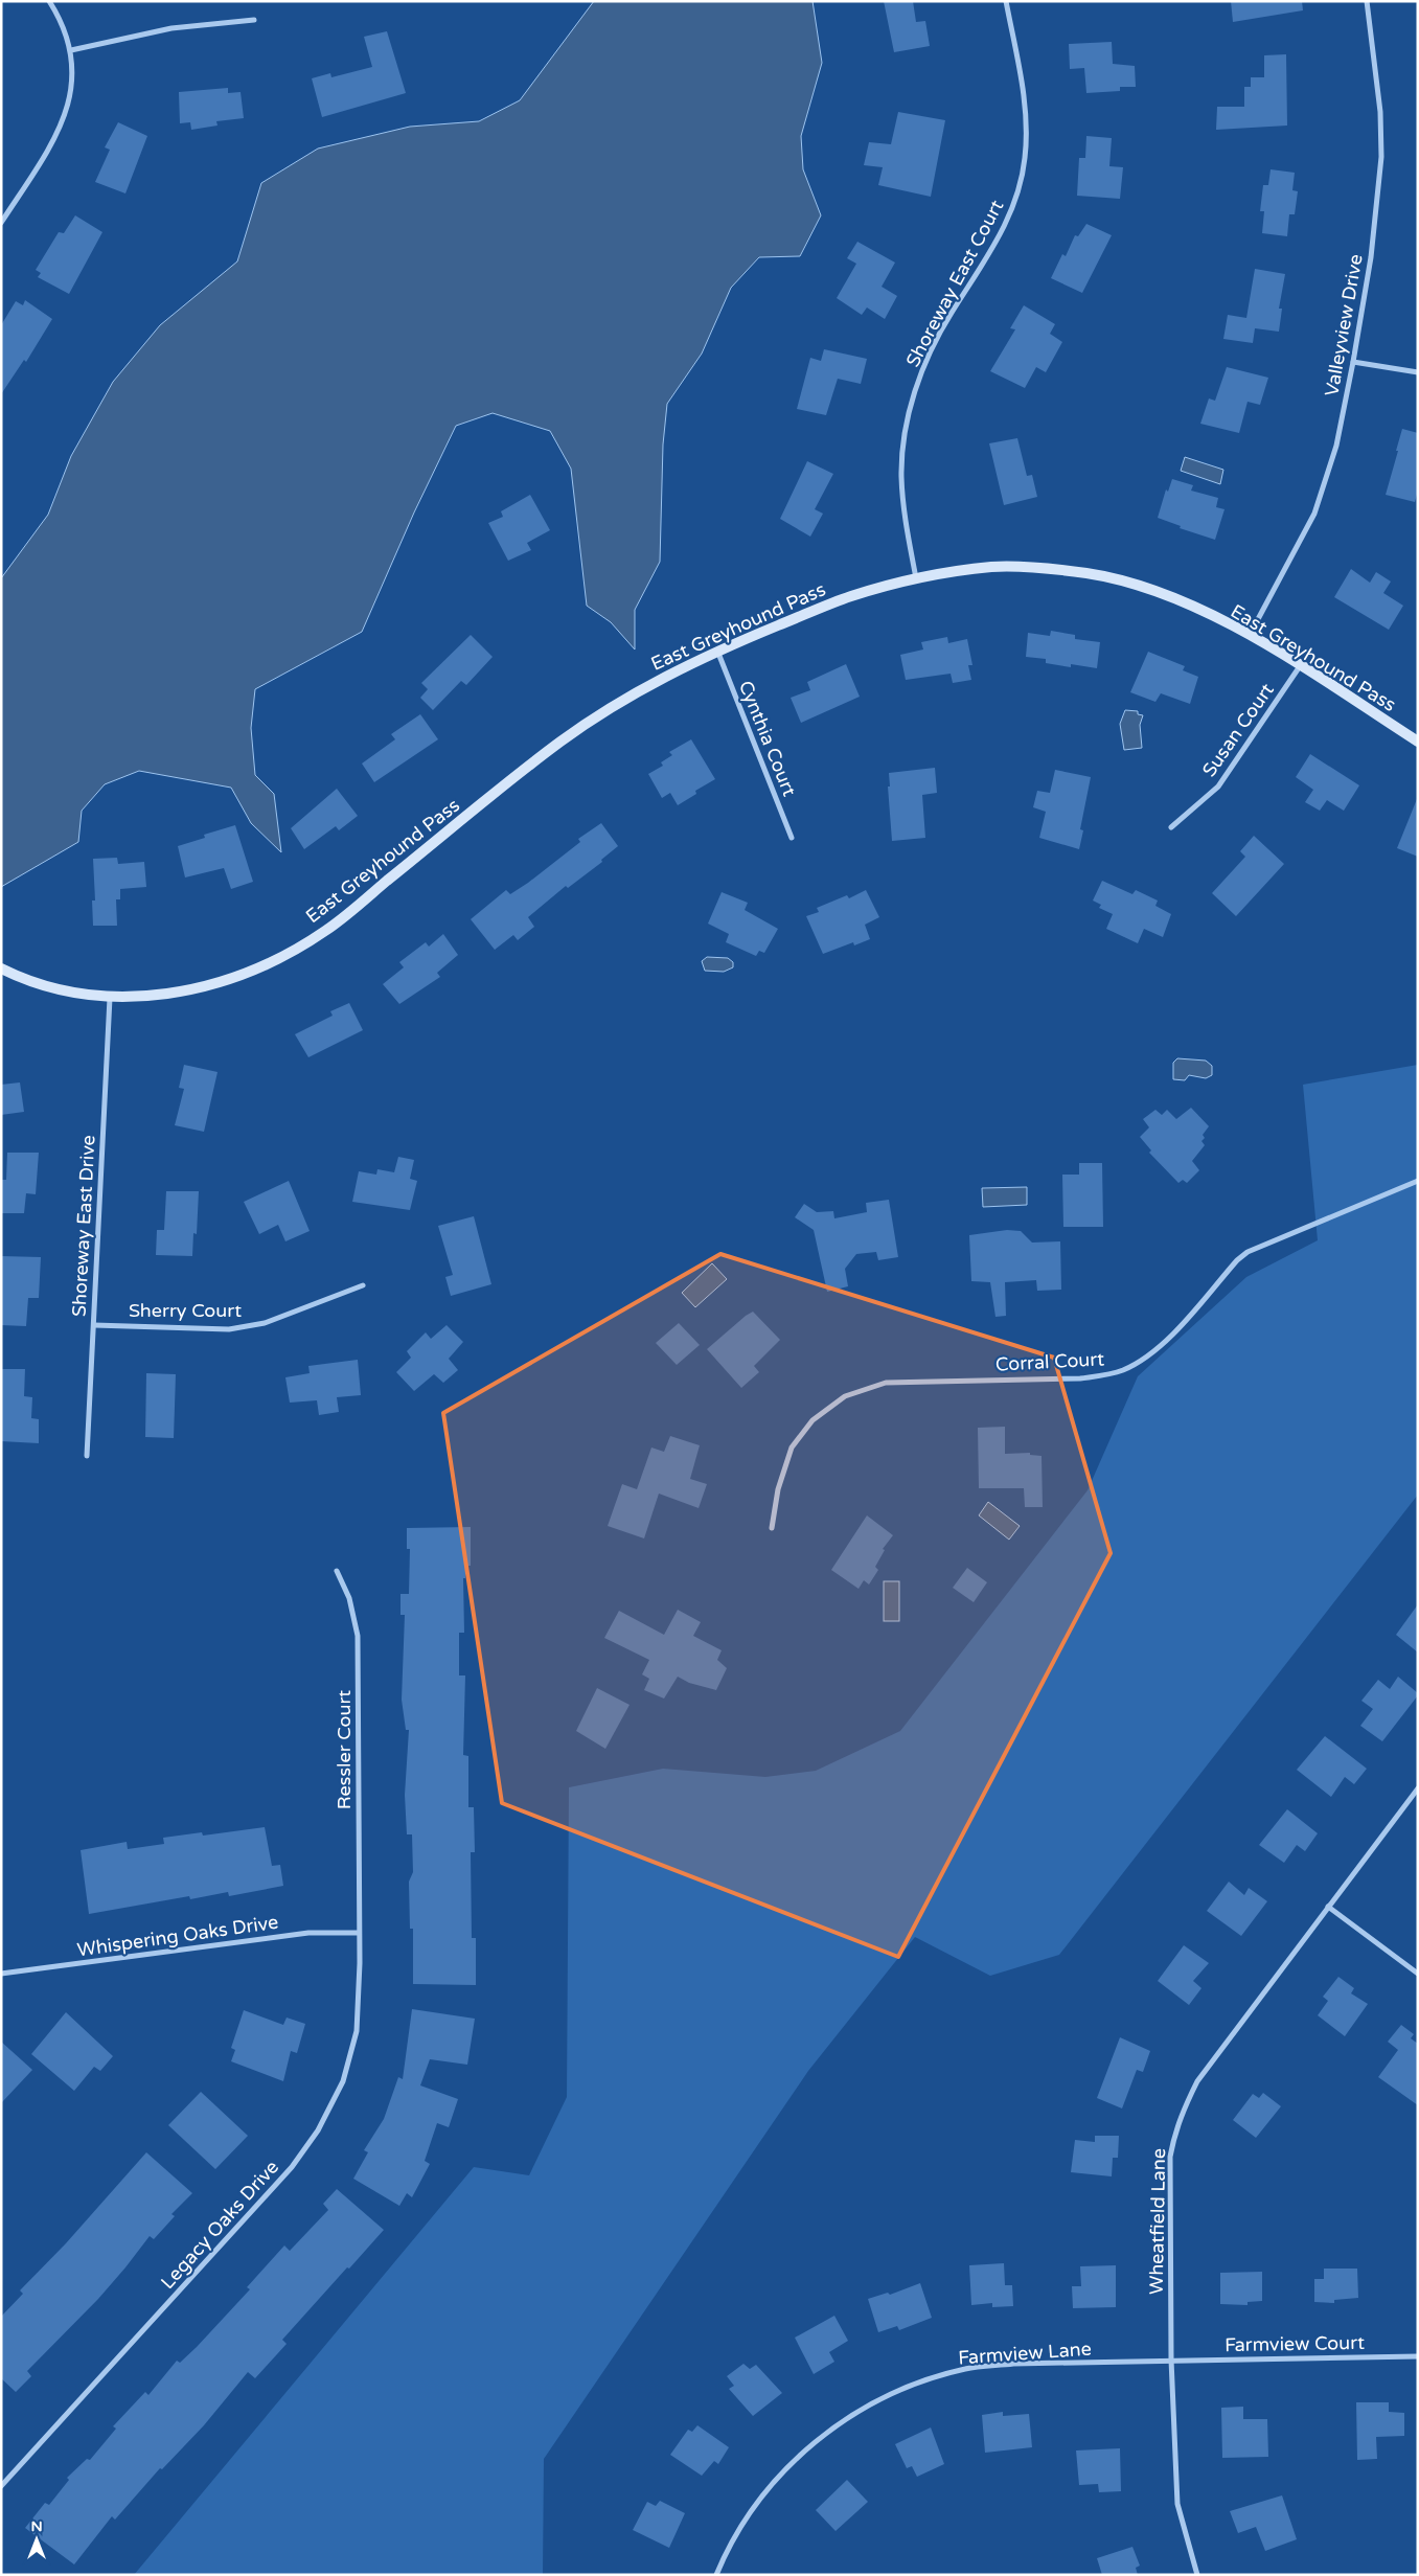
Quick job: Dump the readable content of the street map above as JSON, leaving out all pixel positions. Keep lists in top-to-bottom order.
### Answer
{
  "streets": {
    "street": [
      "Shoreway East Court",
      "Valleyview Drive",
      "East Greyhound Pass",
      "Susan Court",
      "Cynthia Court",
      "Shoreway East Drive",
      "Sherry Court",
      "Corral Court",
      "Ressler Court",
      "Whispering Oaks Drive",
      "Wheatfield Lane",
      "Legacy Oaks Drive",
      "Farmview Court",
      "Farmview Lane"
    ]
  },
  "crossings": [
    ["Shoreway East Court", "East Greyhound Pass"],
    ["Valleyview Drive", "East Greyhound Pass"],
    ["East Greyhound Pass", "Susan Court"],
    ["East Greyhound Pass", "Cynthia Court"],
    ["East Greyhound Pass", "Shoreway East Drive"],
    ["Shoreway East Drive", "Sherry Court"],
    ["Ressler Court", "Whispering Oaks Drive"],
    ["Ressler Court", "Legacy Oaks Drive"],
    ["Whispering Oaks Drive", "Legacy Oaks Drive"],
    ["Wheatfield Lane", "Farmview Court"],
    ["Wheatfield Lane", "Farmview Lane"],
    ["Farmview Court", "Farmview Lane"]
  ],
  "north": "top"
}
